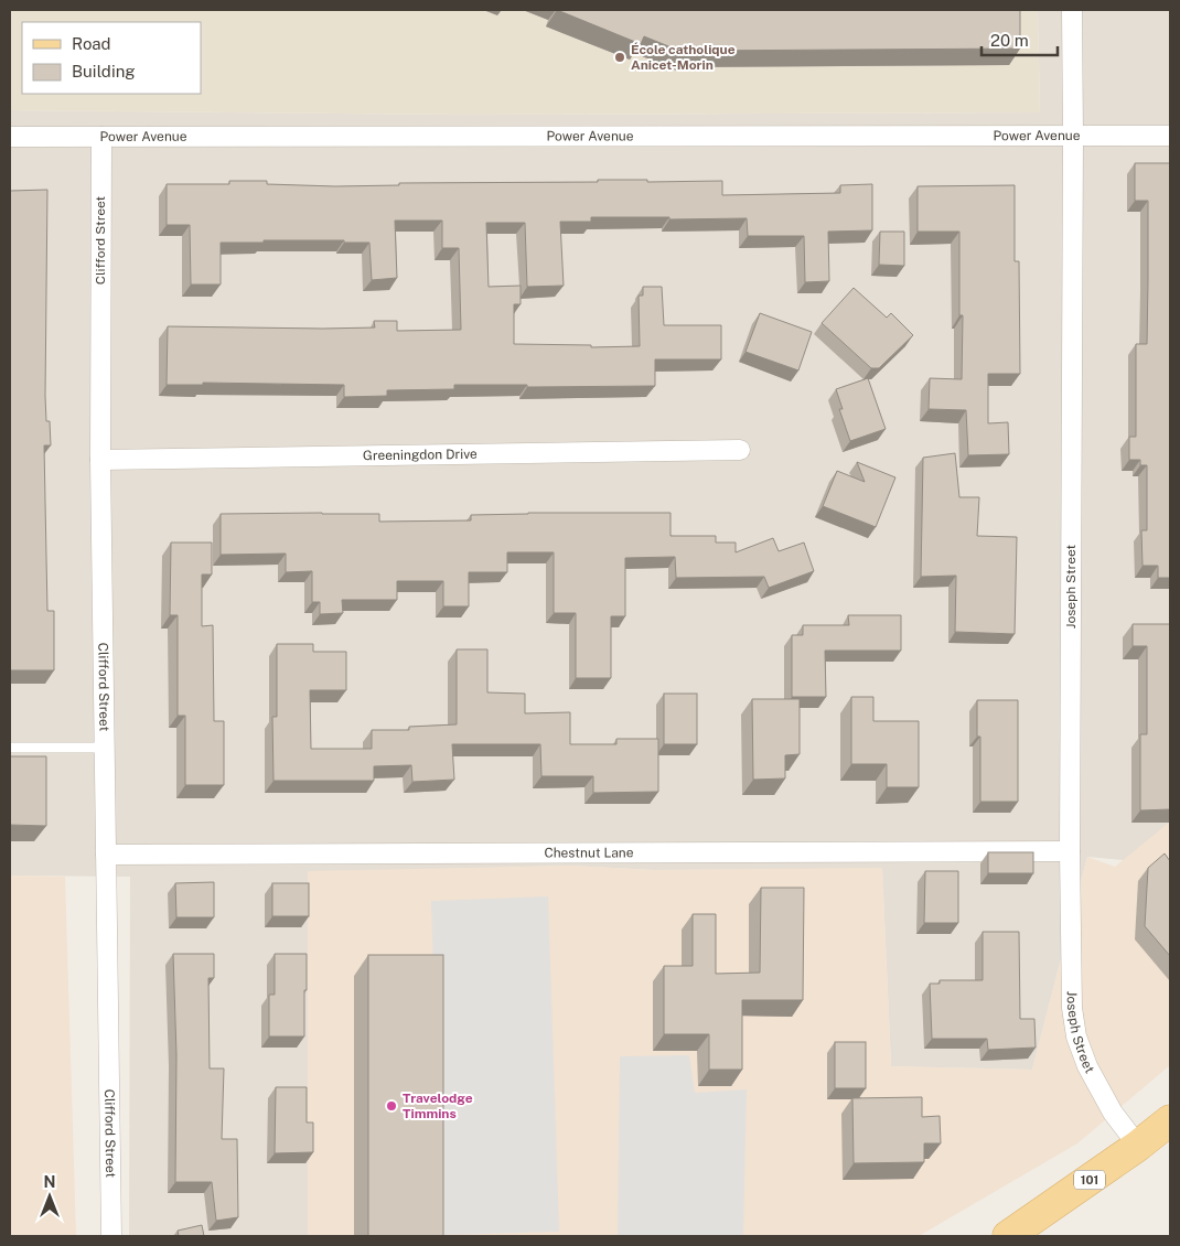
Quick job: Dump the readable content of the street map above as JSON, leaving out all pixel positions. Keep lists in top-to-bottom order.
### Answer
{
  "streets": {
    "main road": ["101"],
    "street": [
      "Power Avenue",
      "Clifford Street",
      "Greeningdon Drive",
      "Joseph Street",
      "Chestnut Lane"
    ]
  },
  "crossings": [
    ["Power Avenue", "Clifford Street"],
    ["Power Avenue", "Joseph Street"],
    ["Clifford Street", "Greeningdon Drive"],
    ["Clifford Street", "Chestnut Lane"],
    ["Joseph Street", "Chestnut Lane"],
    ["Joseph Street", "101"]
  ],
  "places": ["École catholique Anicet-Morin", "Travelodge Timmins"],
  "legend": ["Road", "Building"],
  "scale_bar": "20 m",
  "north": "top"
}
